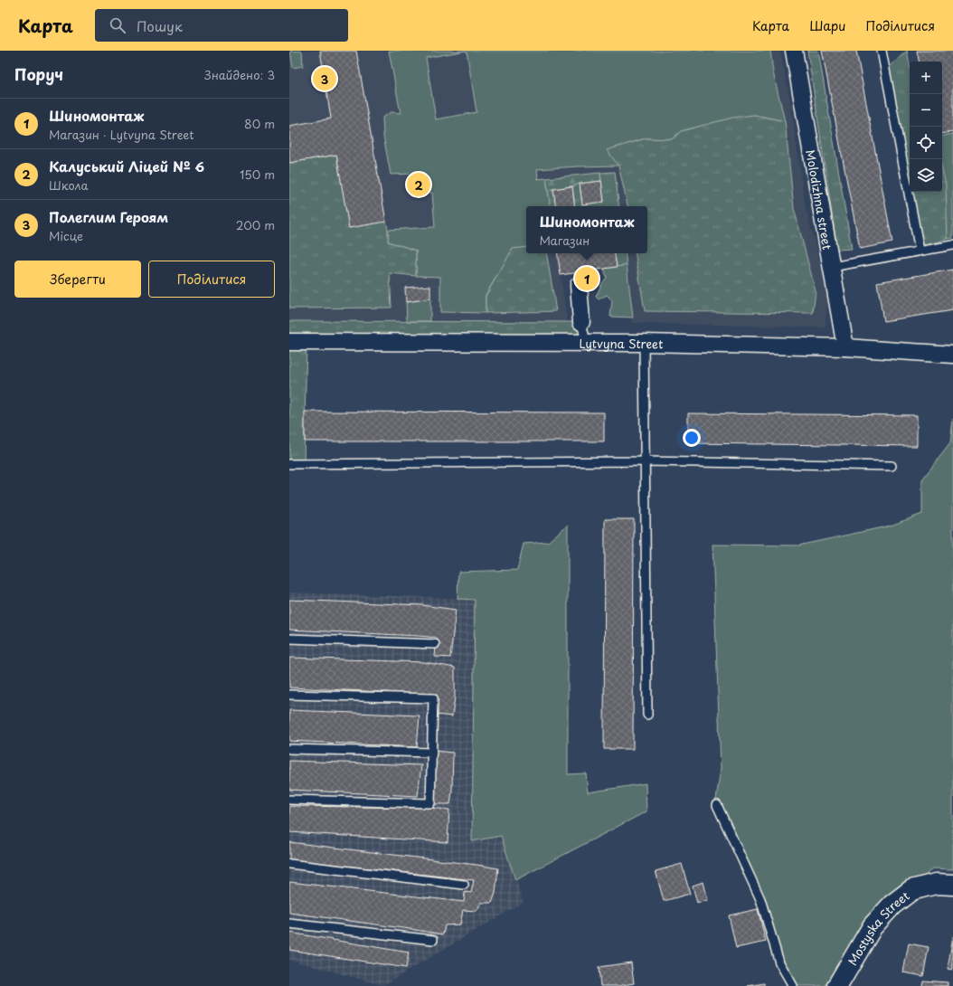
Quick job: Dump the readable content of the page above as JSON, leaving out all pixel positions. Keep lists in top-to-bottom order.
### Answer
{
  "streets": {
    "main road": ["Mostyska Street"],
    "street": ["Molodizhna street", "Lytvyna Street"]
  },
  "crossings": [
    ["Molodizhna street", "Lytvyna Street"]
  ],
  "page": {
    "header": "Карта",
    "search": "Пошук",
    "nav": ["Карта", "Шари", "Поділитися"],
    "heading": ["Поруч", "Знайдено: 3"],
    "map_buttons": ["+", "−"],
    "pins": ["3", "2", "1"],
    "list": [
      {
        "mark": "1",
        "name": "Шиномонтаж",
        "note": "Магазин · Lytvyna Street",
        "value": "80 m"
      },
      {
        "mark": "2",
        "name": "Калуський Ліцей № 6",
        "note": "Школа",
        "value": "150 m"
      },
      {
        "mark": "3",
        "name": "Полеглим Героям",
        "note": "Місце",
        "value": "200 m"
      }
    ],
    "popup": ["Шиномонтаж", "Магазин"],
    "buttons": ["Зберегти", "Поділитися"]
  }
}
